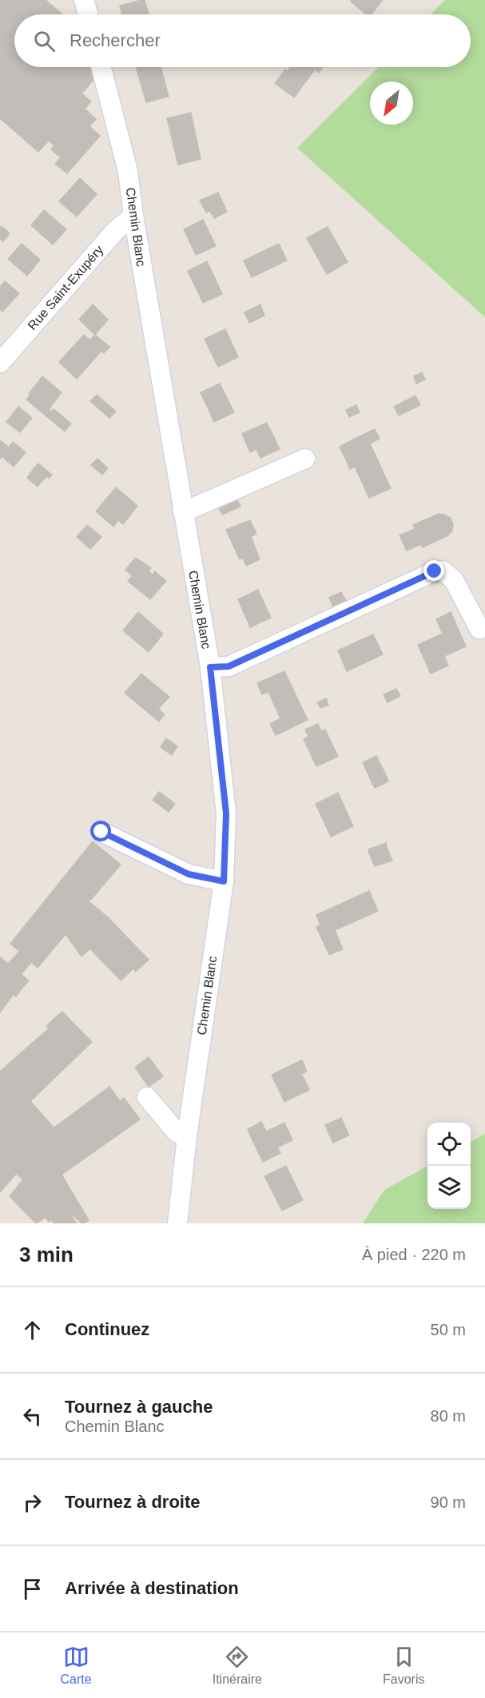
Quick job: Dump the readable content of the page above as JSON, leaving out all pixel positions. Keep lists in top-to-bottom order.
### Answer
{
  "streets": {
    "street": ["Chemin Blanc", "Rue Saint-Exupéry"]
  },
  "crossings": [
    ["Chemin Blanc", "Rue Saint-Exupéry"]
  ],
  "north": "bottom left",
  "page": {
    "search": "Rechercher",
    "heading": ["3 min", "À pied · 220 m"],
    "list": [
      ["Continuez", "50 m"],
      ["Tournez à gauche", "Chemin Blanc", "80 m"],
      ["Tournez à droite", "90 m"],
      "Arrivée à destination"
    ],
    "nav": ["Carte", "Itinéraire", "Favoris"]
  }
}
